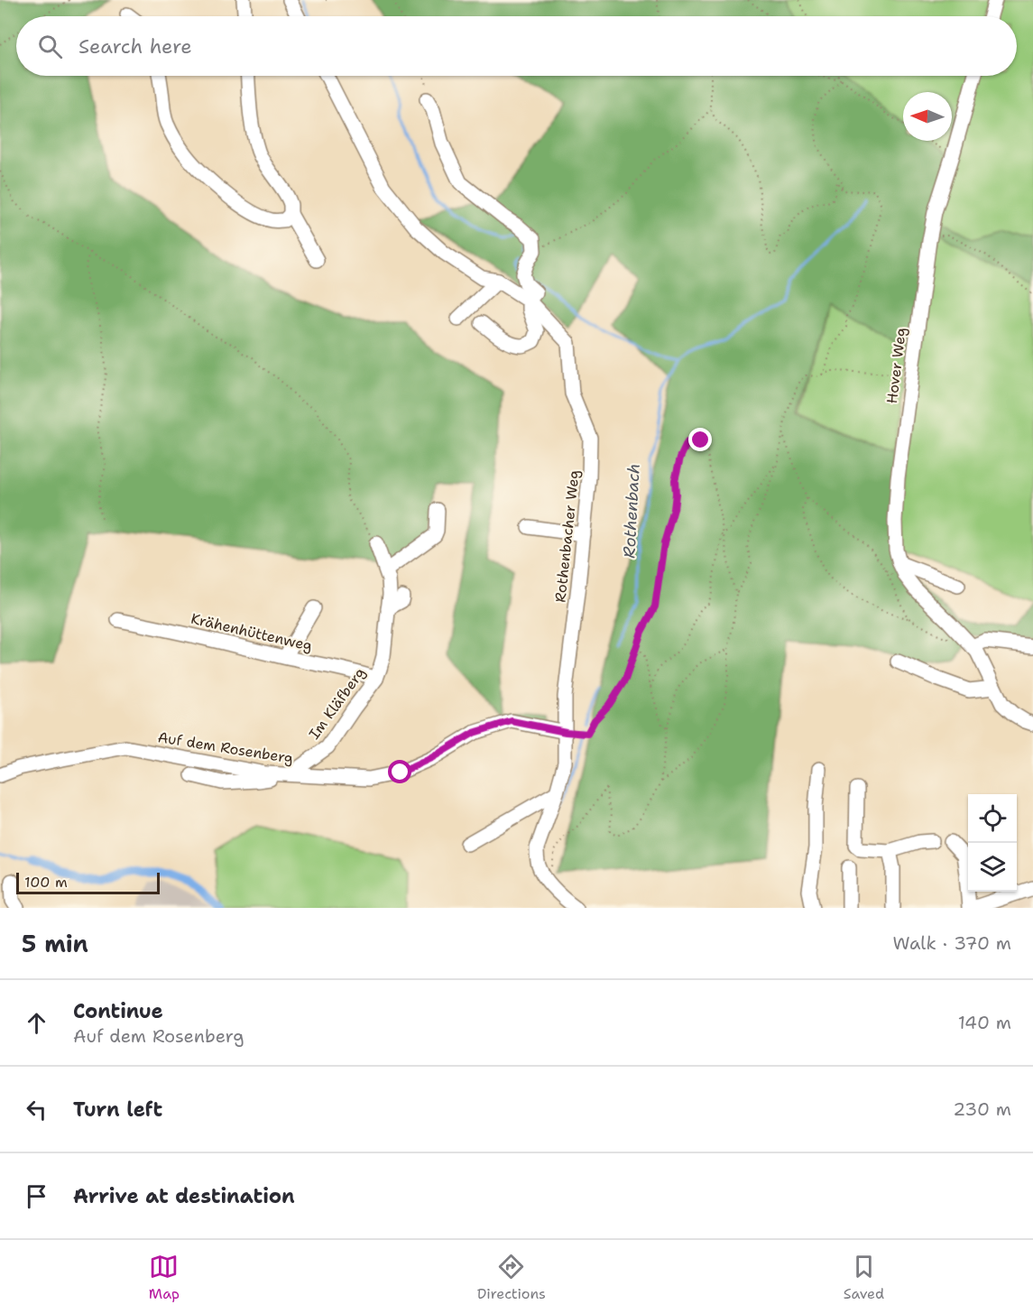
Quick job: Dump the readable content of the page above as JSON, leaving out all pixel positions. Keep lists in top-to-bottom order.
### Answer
{
  "streets": {
    "street": [
      "Hover Weg",
      "Rothenbacher Weg",
      "Krähenhüttenweg",
      "Im Kläfberg",
      "Auf dem Rosenberg"
    ]
  },
  "crossings": [
    ["Rothenbacher Weg", "Auf dem Rosenberg"],
    ["Krähenhüttenweg", "Im Kläfberg"],
    ["Im Kläfberg", "Auf dem Rosenberg"]
  ],
  "water": ["Rothenbach"],
  "scale_bar": "100 m",
  "north": "left",
  "page": {
    "search": "Search here",
    "scale": "100 m",
    "heading": ["5 min", "Walk · 370 m"],
    "list": [
      ["Continue", "Auf dem Rosenberg", "140 m"],
      ["Turn left", "230 m"],
      "Arrive at destination"
    ],
    "nav": ["Map", "Directions", "Saved"]
  }
}
